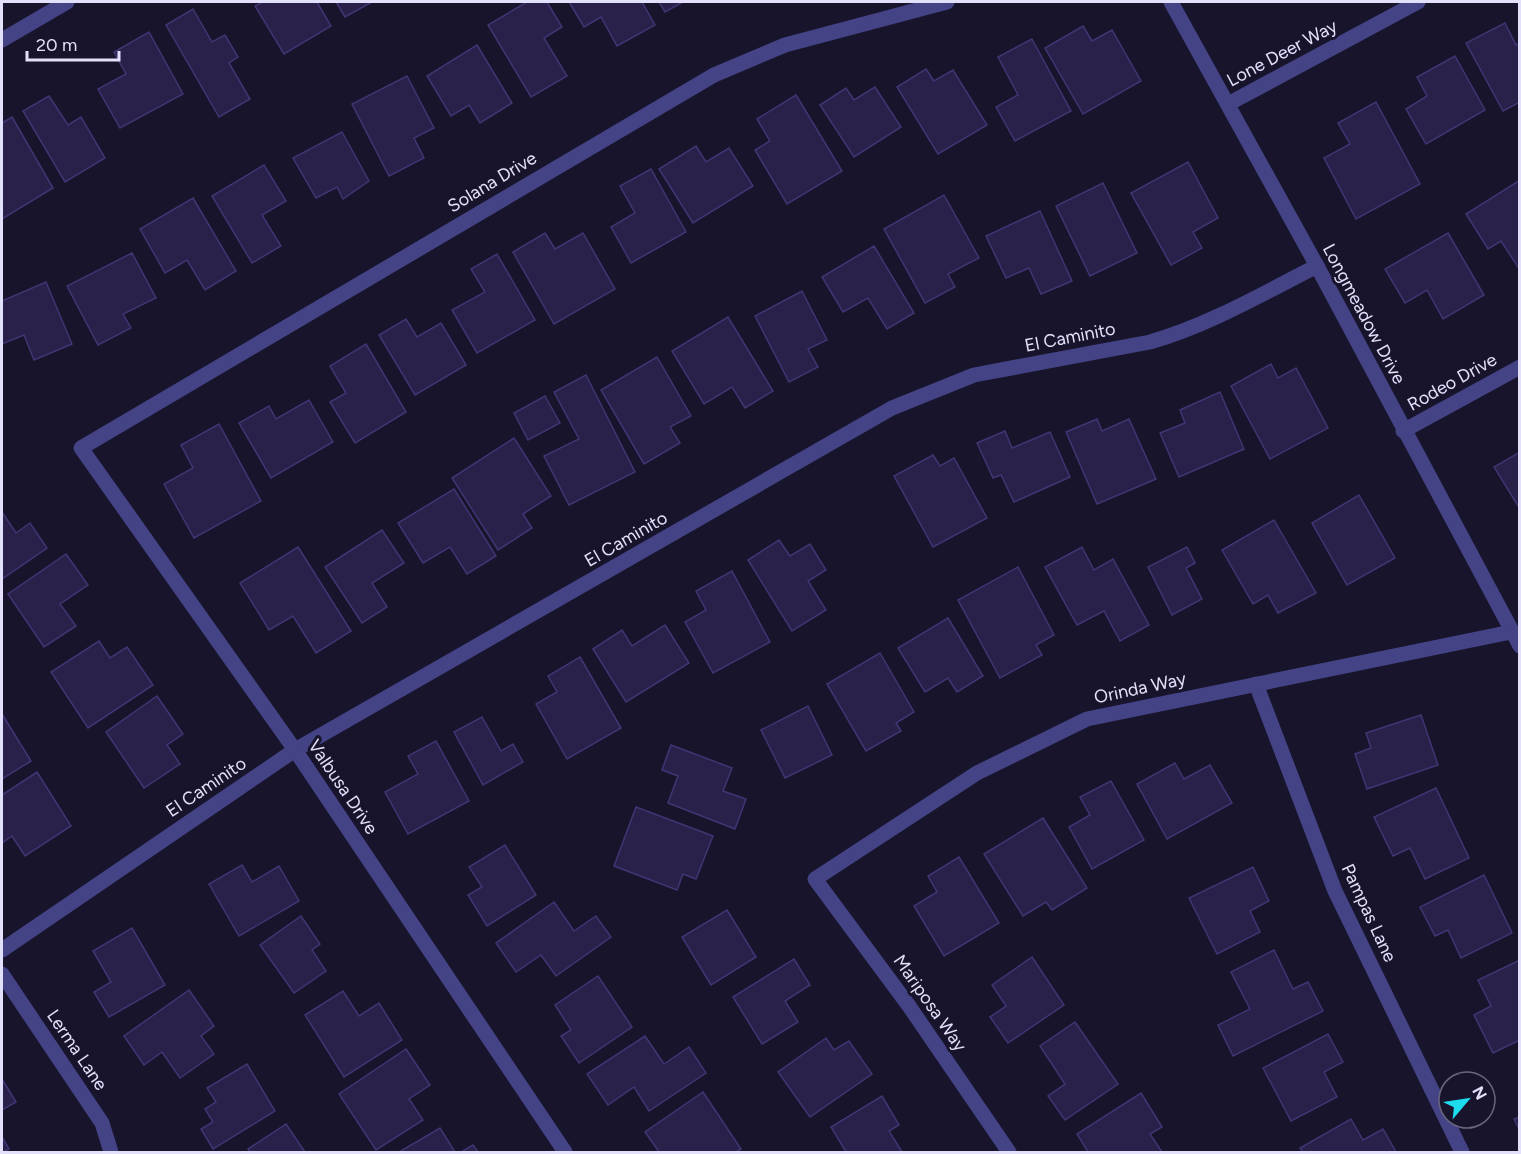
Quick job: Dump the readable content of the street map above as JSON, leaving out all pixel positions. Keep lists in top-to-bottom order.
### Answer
{
  "streets": {
    "street": [
      "Lone Deer Way",
      "Solana Drive",
      "Longmeadow Drive",
      "El Caminito",
      "Rodeo Drive",
      "Orinda Way",
      "Valbusa Drive",
      "Pampas Lane",
      "Mariposa Way",
      "Lerma Lane"
    ]
  },
  "crossings": [
    ["Lone Deer Way", "Longmeadow Drive"],
    ["Solana Drive", "Valbusa Drive"],
    ["Longmeadow Drive", "El Caminito"],
    ["Longmeadow Drive", "Rodeo Drive"],
    ["Longmeadow Drive", "Orinda Way"],
    ["El Caminito", "Valbusa Drive"],
    ["Orinda Way", "Pampas Lane"],
    ["Orinda Way", "Mariposa Way"]
  ],
  "scale_bar": "20 m",
  "north": "top right"
}
